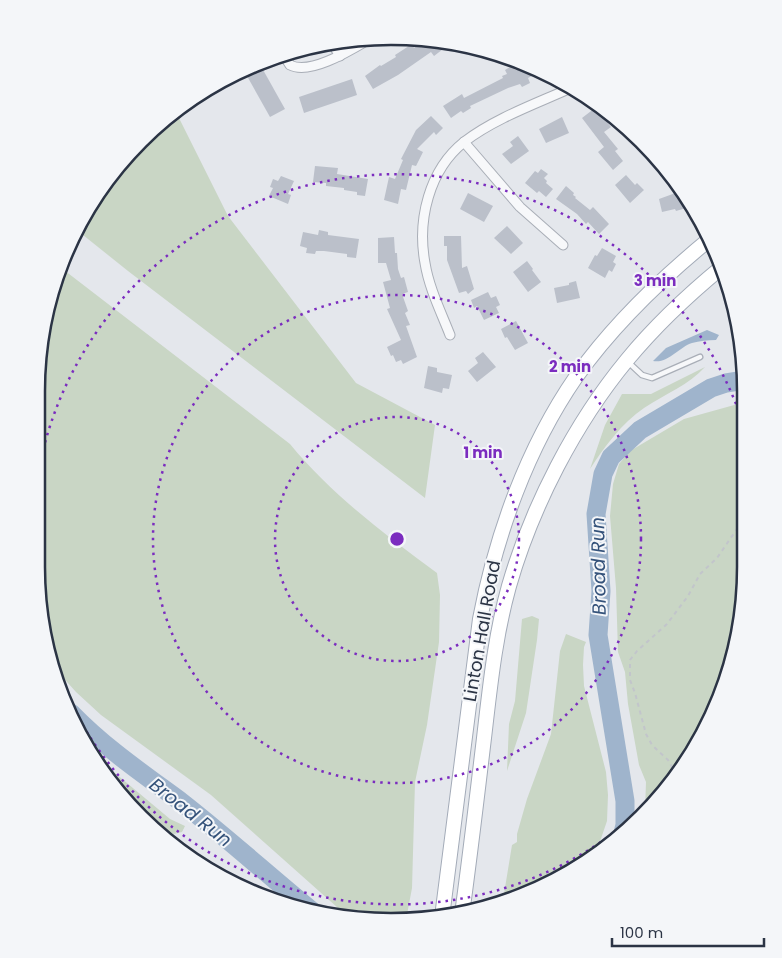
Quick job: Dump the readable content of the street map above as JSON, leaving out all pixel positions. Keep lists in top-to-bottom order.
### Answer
{
  "streets": {
    "main road": ["Linton Hall Road"]
  },
  "water": ["Broad Run"],
  "scale_bar": "100 m",
  "rings": ["3 min", "2 min", "1 min"]
}
